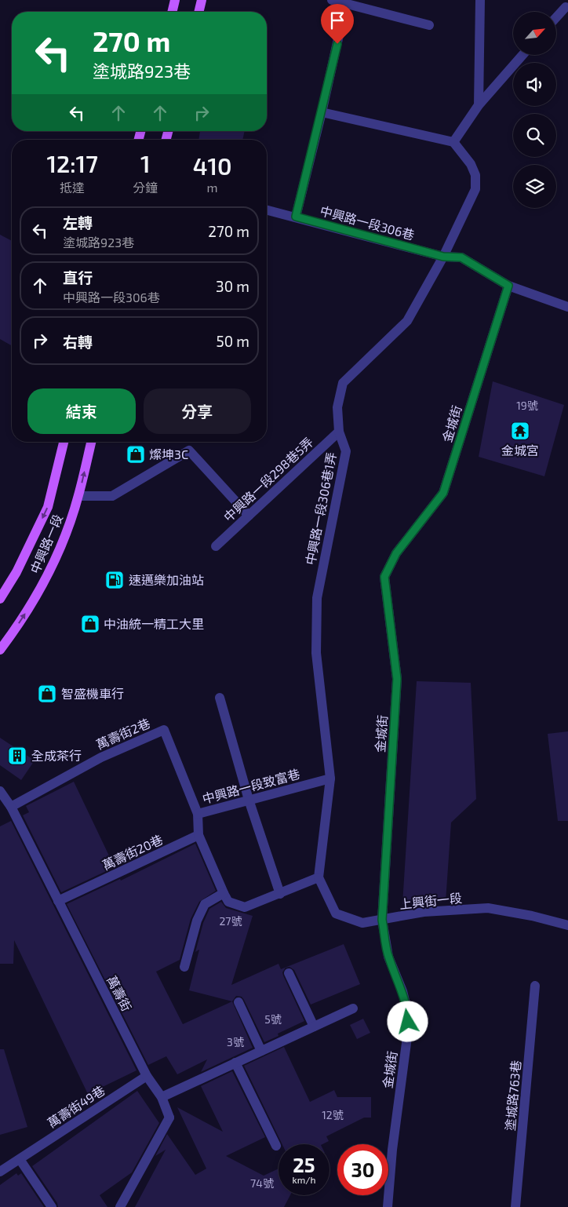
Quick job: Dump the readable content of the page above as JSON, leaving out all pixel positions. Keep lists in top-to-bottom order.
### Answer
{
  "streets": {
    "main road": ["中興路一段"],
    "street": [
      "中興路一段306巷",
      "金城街",
      "中興路一段298巷5弄",
      "中興路一段306巷1弄",
      "萬壽街2巷",
      "中興路一段致富巷",
      "萬壽街20巷",
      "上興街一段",
      "萬壽街",
      "塗城路763巷",
      "萬壽街49巷"
    ]
  },
  "crossings": [
    ["中興路一段306巷", "金城街"],
    ["中興路一段306巷", "中興路一段306巷1弄"],
    ["金城街", "上興街一段"],
    ["中興路一段298巷5弄", "中興路一段306巷1弄"],
    ["中興路一段306巷1弄", "中興路一段致富巷"],
    ["中興路一段306巷1弄", "上興街一段"],
    ["萬壽街2巷", "中興路一段致富巷"],
    ["萬壽街2巷", "萬壽街"],
    ["萬壽街20巷", "萬壽街"],
    ["萬壽街", "萬壽街49巷"]
  ],
  "places": {
    "temple": ["金城宮"],
    "shop": ["燦坤3C", "中油統一精工大里", "智盛機車行"],
    "fuel station": ["速邁樂加油站"],
    "building": ["全成茶行"]
  },
  "house_numbers": [
    "19號",
    "27號",
    "5號",
    "3號",
    "12號",
    "74號"
  ],
  "north": "top right",
  "page": {
    "turn": ["270 m", "塗城路923巷"],
    "eta": [
      "12:17",
      "抵達",
      "1",
      "分鐘",
      "410",
      "m"
    ],
    "list": [
      {
        "name": "左轉",
        "note": "塗城路923巷",
        "value": "270 m"
      },
      {
        "name": "直行",
        "note": "中興路一段306巷",
        "value": "30 m"
      },
      {
        "name": "右轉",
        "value": "50 m"
      }
    ],
    "buttons": ["結束", "分享"],
    "speed": "25 km/h",
    "limit": "30"
  }
}
